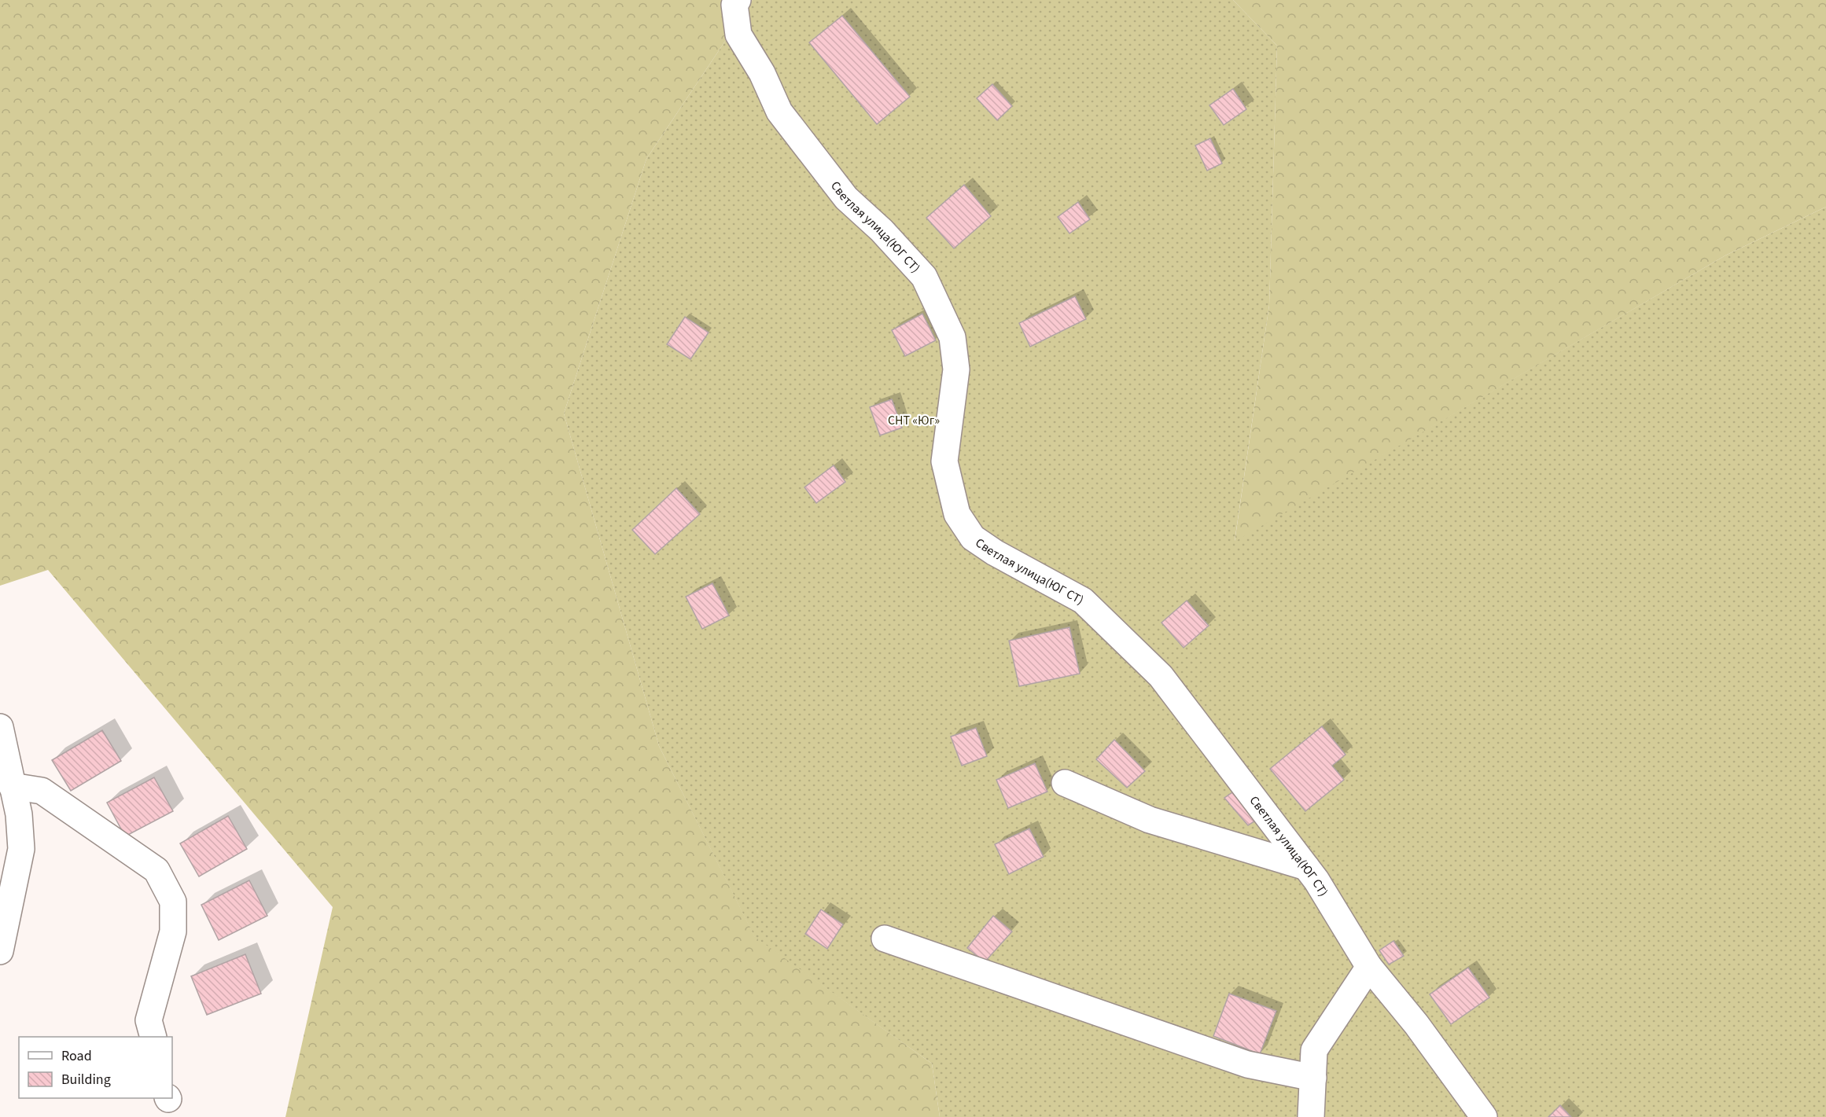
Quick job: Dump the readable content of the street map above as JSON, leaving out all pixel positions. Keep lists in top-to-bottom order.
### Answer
{
  "streets": {
    "street": ["Светлая улица(ЮГ СТ)"]
  },
  "parks": ["СНТ «Юг»"],
  "legend": ["Road", "Building"]
}
